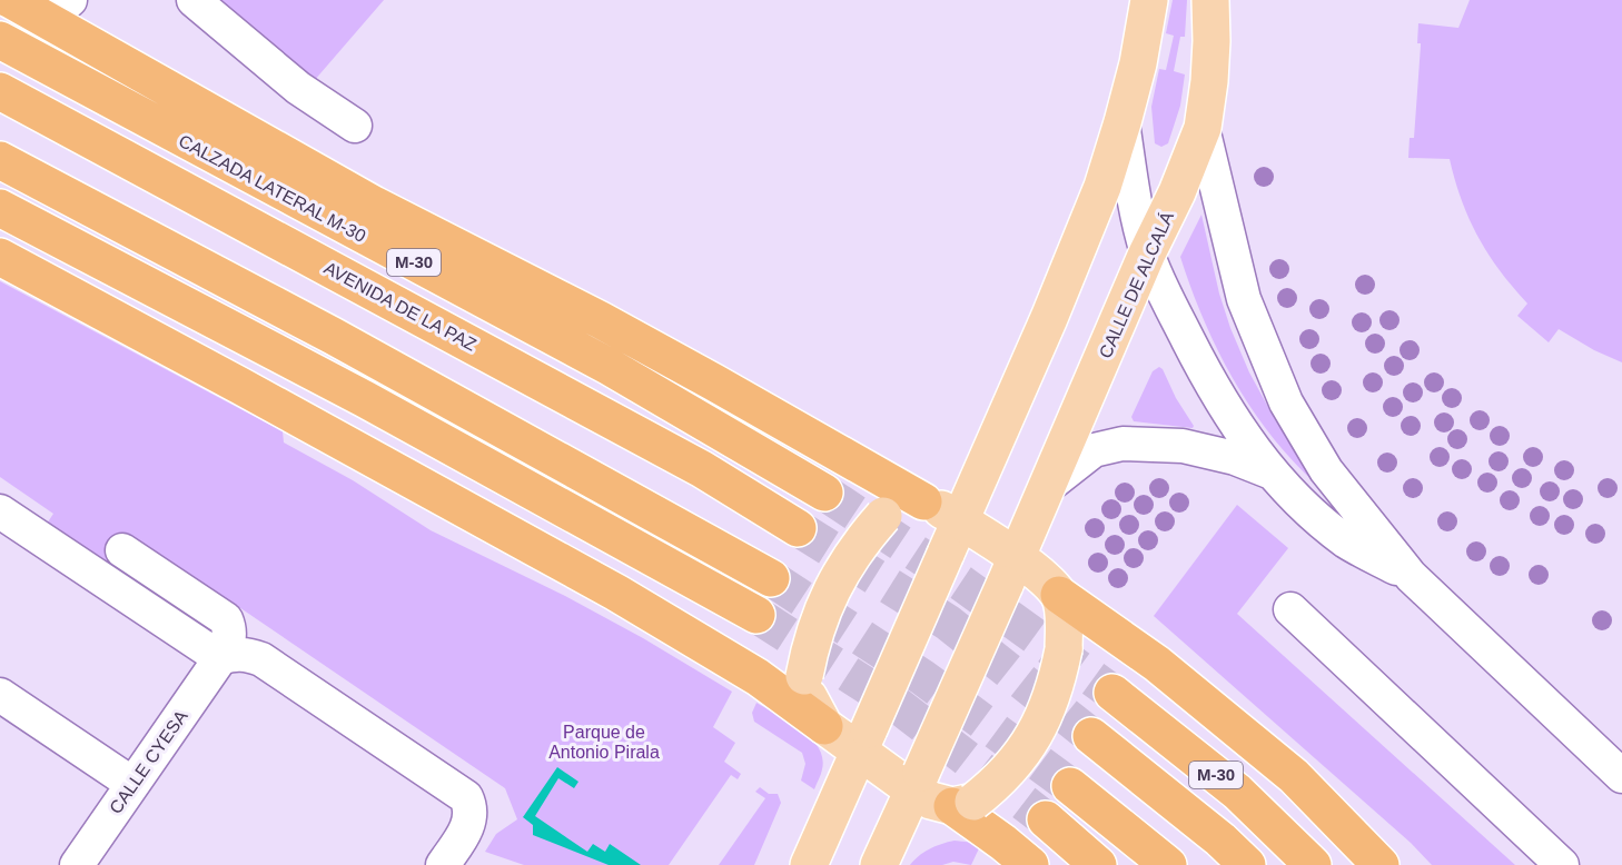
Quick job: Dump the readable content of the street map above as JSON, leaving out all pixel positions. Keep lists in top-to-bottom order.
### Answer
{
  "streets": {
    "highway": ["CALZADA LATERAL M-30", "M-30", "AVENIDA DE LA PAZ"],
    "main road": ["CALLE DE ALCALÁ"],
    "street": ["CALLE CYESA"]
  },
  "parks": ["Parque de Antonio Pirala"]
}
